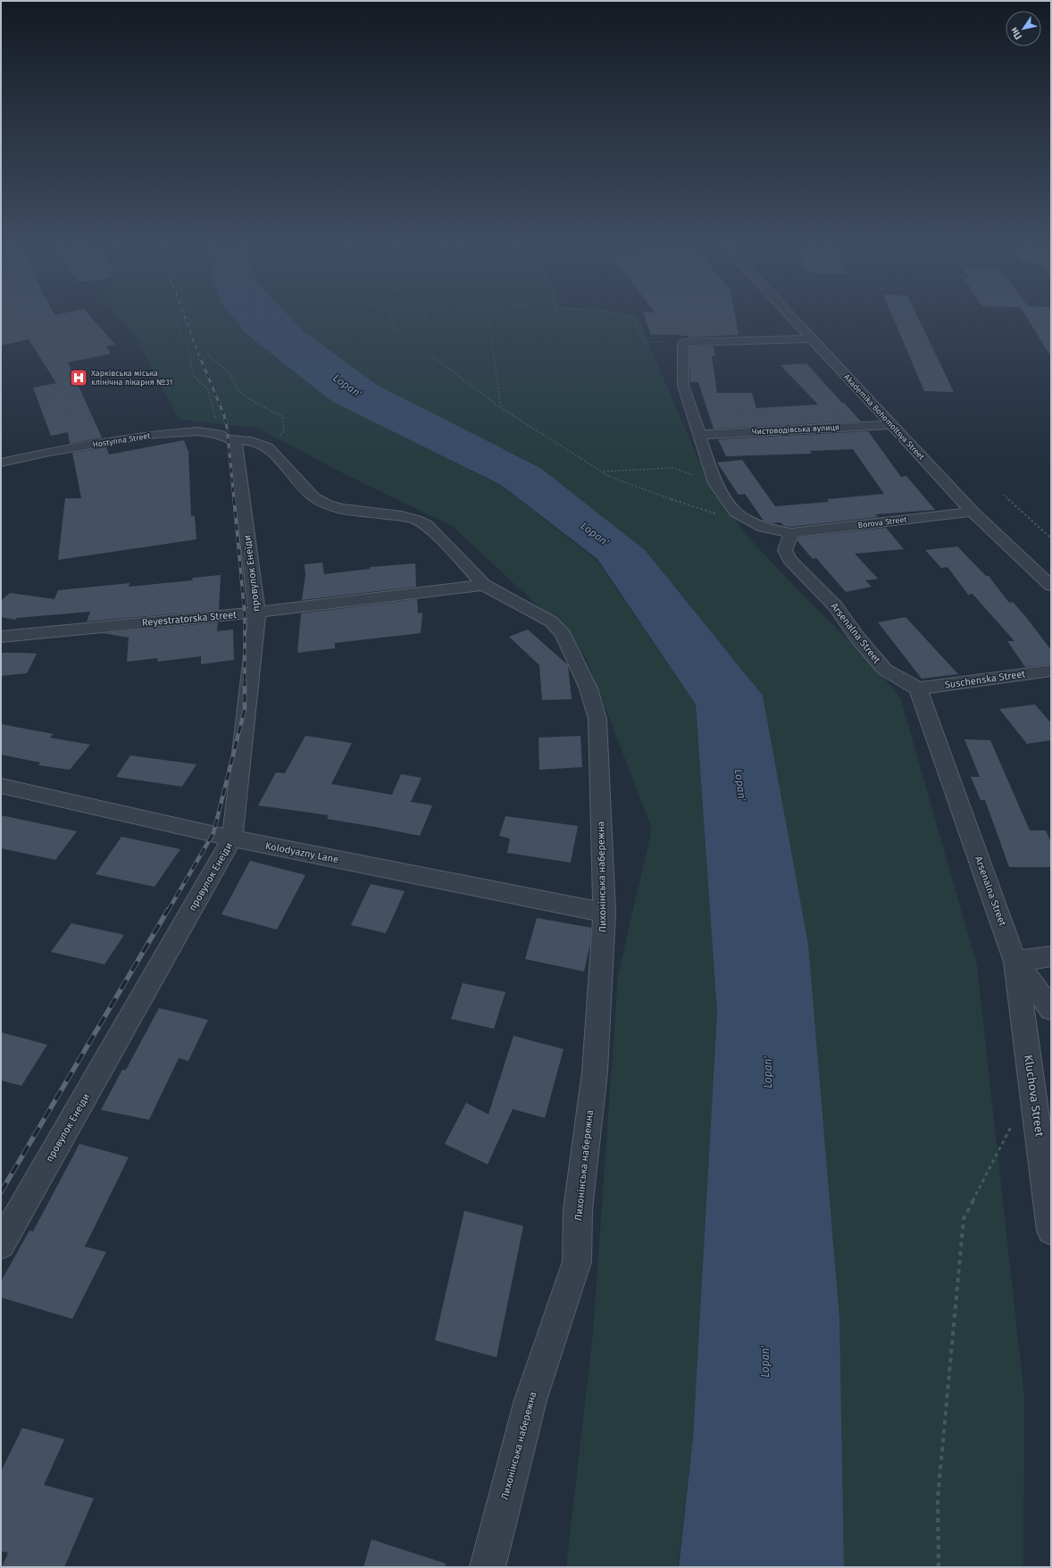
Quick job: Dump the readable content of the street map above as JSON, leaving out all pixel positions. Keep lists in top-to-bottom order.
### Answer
{
  "streets": {
    "street": [
      "Akademika Bohomoltsya Street",
      "Чистоводівська вулиця",
      "Hostynna Street",
      "Borova Street",
      "провулок Енеїди",
      "Reyestratorska Street",
      "Arsenalna Street",
      "Suschenska Street",
      "Kolodyazny Lane",
      "Лихонінська набережна",
      "Kluchova Street"
    ]
  },
  "crossings": [
    ["Akademika Bohomoltsya Street", "Чистоводівська вулиця"],
    ["Akademika Bohomoltsya Street", "Borova Street"],
    ["Hostynna Street", "провулок Енеїди"],
    ["Hostynna Street", "Лихонінська набережна"],
    ["Borova Street", "Arsenalna Street"],
    ["провулок Енеїди", "Reyestratorska Street"],
    ["провулок Енеїди", "Kolodyazny Lane"],
    ["провулок Енеїди", "Лихонінська набережна"],
    ["Reyestratorska Street", "Лихонінська набережна"],
    ["Arsenalna Street", "Suschenska Street"],
    ["Arsenalna Street", "Kluchova Street"],
    ["Kolodyazny Lane", "Лихонінська набережна"]
  ],
  "water": ["Lopan'"],
  "places": {
    "hospital": ["Харківська міська клінічна лікарня №31"]
  },
  "north": "bottom left"
}
